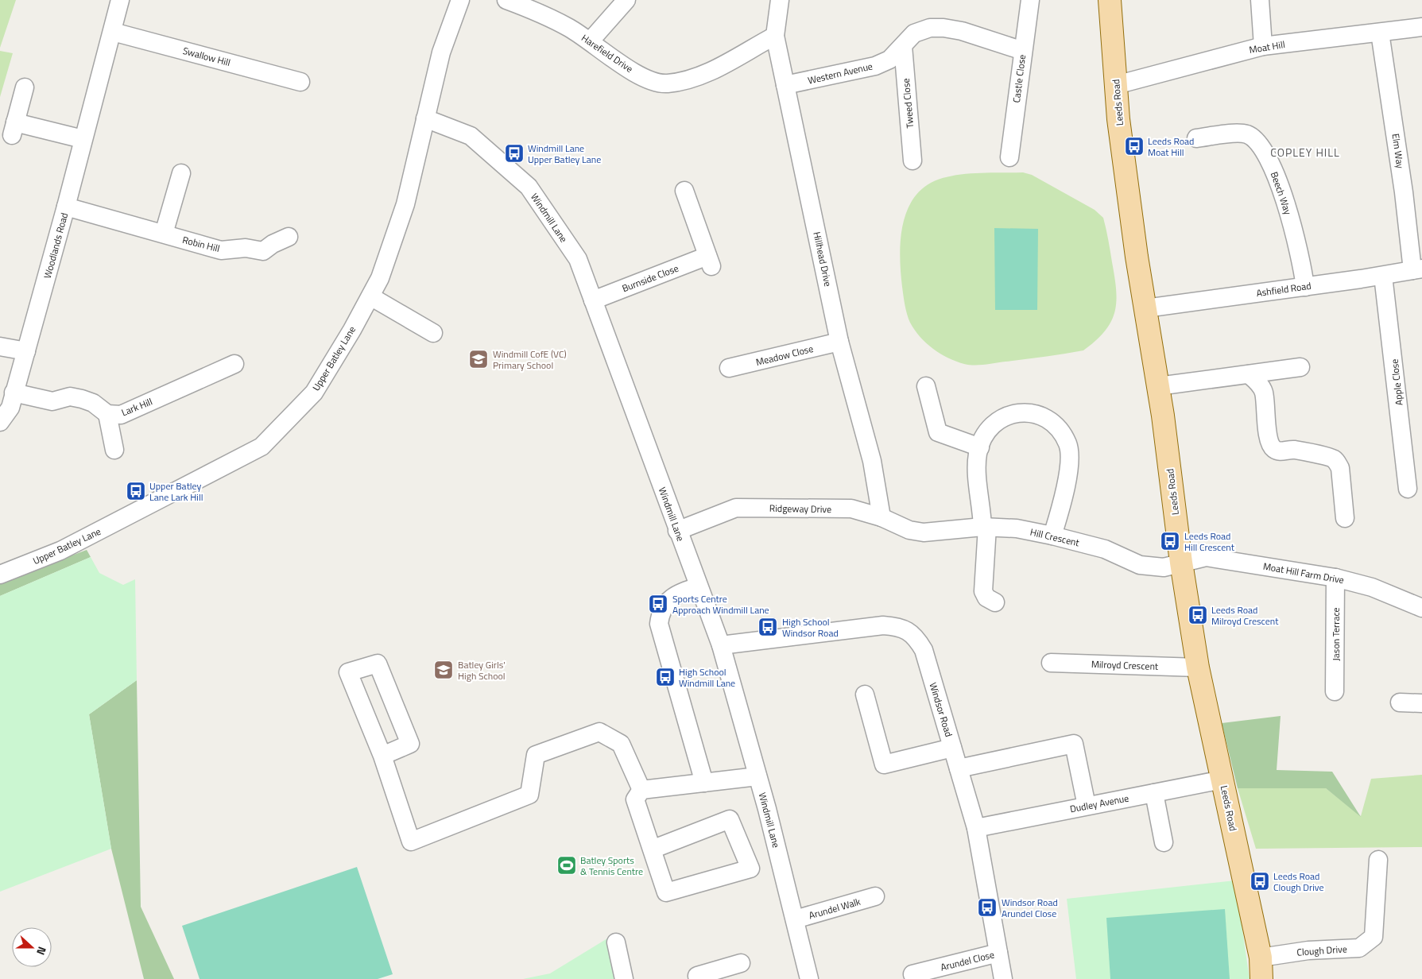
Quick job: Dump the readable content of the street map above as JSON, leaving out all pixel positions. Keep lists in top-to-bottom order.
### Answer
{
  "streets": {
    "main road": ["Leeds Road"],
    "street": [
      "Moat Hill",
      "Harefield Drive",
      "Swallow Hill",
      "Western Avenue",
      "Castle Close",
      "Tweed Close",
      "Elm Way",
      "Beech Way",
      "Windmill Lane",
      "Robin Hill",
      "Woodlands Road",
      "Hillhead Drive",
      "Burnside Close",
      "Ashfield Road",
      "Meadow Close",
      "Upper Batley Lane",
      "Apple Close",
      "Lark Hill",
      "Ridgeway Drive",
      "Hill Crescent",
      "Moat Hill Farm Drive",
      "Jason Terrace",
      "Milroyd Crescent",
      "Windsor Road",
      "Dudley Avenue",
      "Arundel Walk",
      "Clough Drive",
      "Arundel Close"
    ]
  },
  "crossings": [
    ["Moat Hill", "Leeds Road"],
    ["Moat Hill", "Elm Way"],
    ["Harefield Drive", "Hillhead Drive"],
    ["Swallow Hill", "Woodlands Road"],
    ["Western Avenue", "Castle Close"],
    ["Western Avenue", "Tweed Close"],
    ["Western Avenue", "Hillhead Drive"],
    ["Leeds Road", "Ashfield Road"],
    ["Leeds Road", "Hill Crescent"],
    ["Leeds Road", "Moat Hill Farm Drive"],
    ["Leeds Road", "Milroyd Crescent"],
    ["Leeds Road", "Dudley Avenue"],
    ["Leeds Road", "Clough Drive"],
    ["Elm Way", "Ashfield Road"],
    ["Beech Way", "Ashfield Road"],
    ["Windmill Lane", "Burnside Close"],
    ["Windmill Lane", "Upper Batley Lane"],
    ["Windmill Lane", "Ridgeway Drive"],
    ["Windmill Lane", "Windsor Road"],
    ["Windmill Lane", "Arundel Walk"],
    ["Robin Hill", "Woodlands Road"],
    ["Woodlands Road", "Lark Hill"],
    ["Hillhead Drive", "Meadow Close"],
    ["Hillhead Drive", "Ridgeway Drive"],
    ["Ashfield Road", "Apple Close"],
    ["Ridgeway Drive", "Hill Crescent"],
    ["Hill Crescent", "Moat Hill Farm Drive"],
    ["Moat Hill Farm Drive", "Jason Terrace"],
    ["Windsor Road", "Dudley Avenue"],
    ["Windsor Road", "Arundel Close"]
  ],
  "districts": ["COPLEY HILL"],
  "places": {
    "bus stop": [
      "Leeds Road Moat Hill",
      "Windmill Lane Upper Batley Lane",
      "Upper Batley Lane Lark Hill",
      "Leeds Road Hill Crescent",
      "Sports Centre Approach Windmill Lane",
      "Leeds Road Milroyd Crescent",
      "High School Windsor Road",
      "High School Windmill Lane",
      "Leeds Road Clough Drive",
      "Windsor Road Arundel Close"
    ],
    "school or university": ["Windmill CofE (VC) Primary School", "Batley Girls' High School"],
    "sports": ["Batley Sports & Tennis Centre"]
  },
  "north": "right"
}
